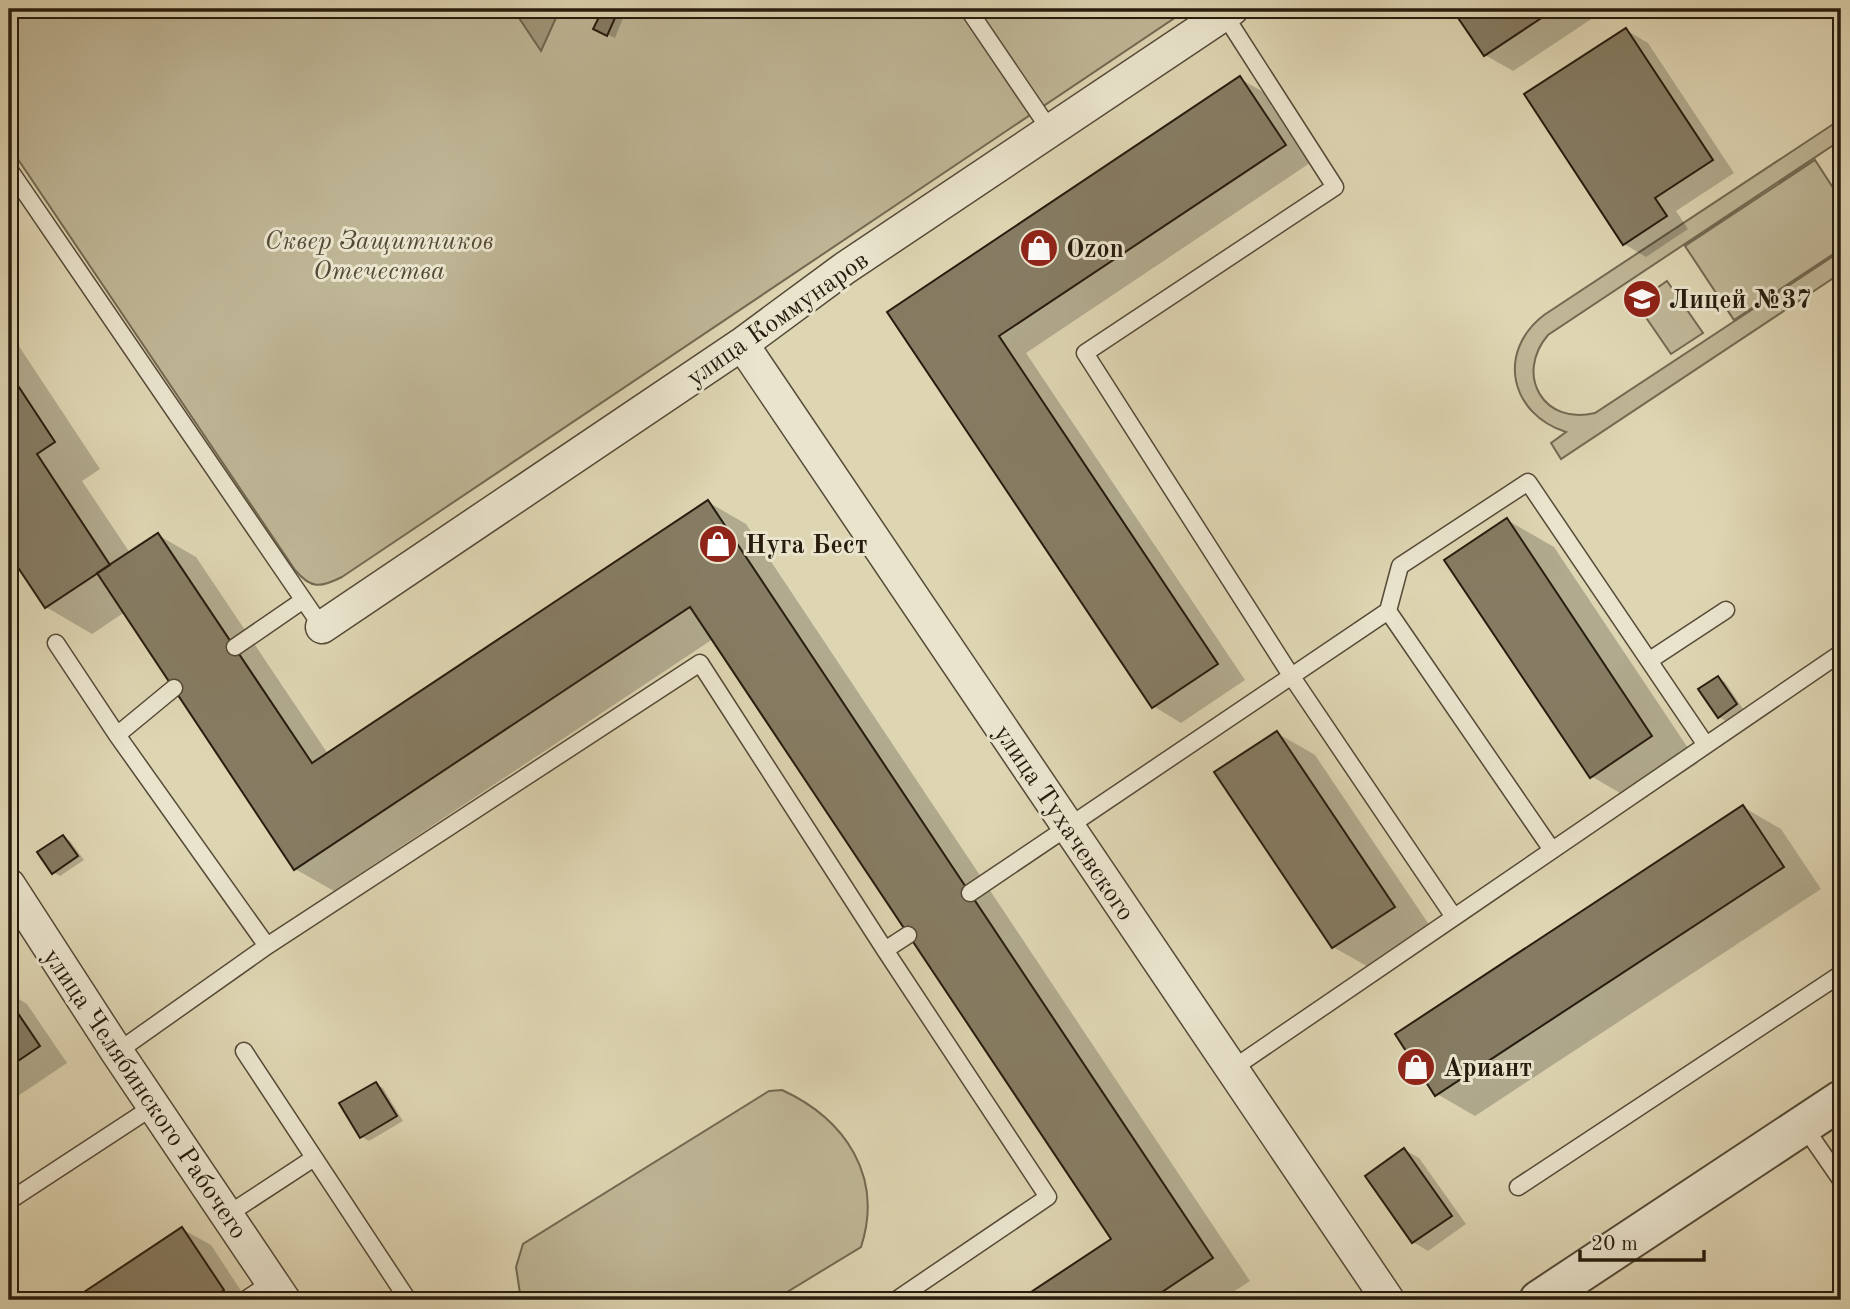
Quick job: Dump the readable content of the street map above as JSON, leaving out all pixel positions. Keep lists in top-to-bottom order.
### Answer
{
  "streets": {
    "street": ["улица Коммунаров", "улица Тухачевского", "улица Челябинского Рабочего"]
  },
  "crossings": [
    ["улица Коммунаров", "улица Тухачевского"]
  ],
  "parks": ["Сквер Защитников Отечества"],
  "places": {
    "shop": ["Ozon", "Нуга Бест", "Ариант"],
    "school or university": ["Лицей №37"]
  },
  "scale_bar": "20 m"
}
